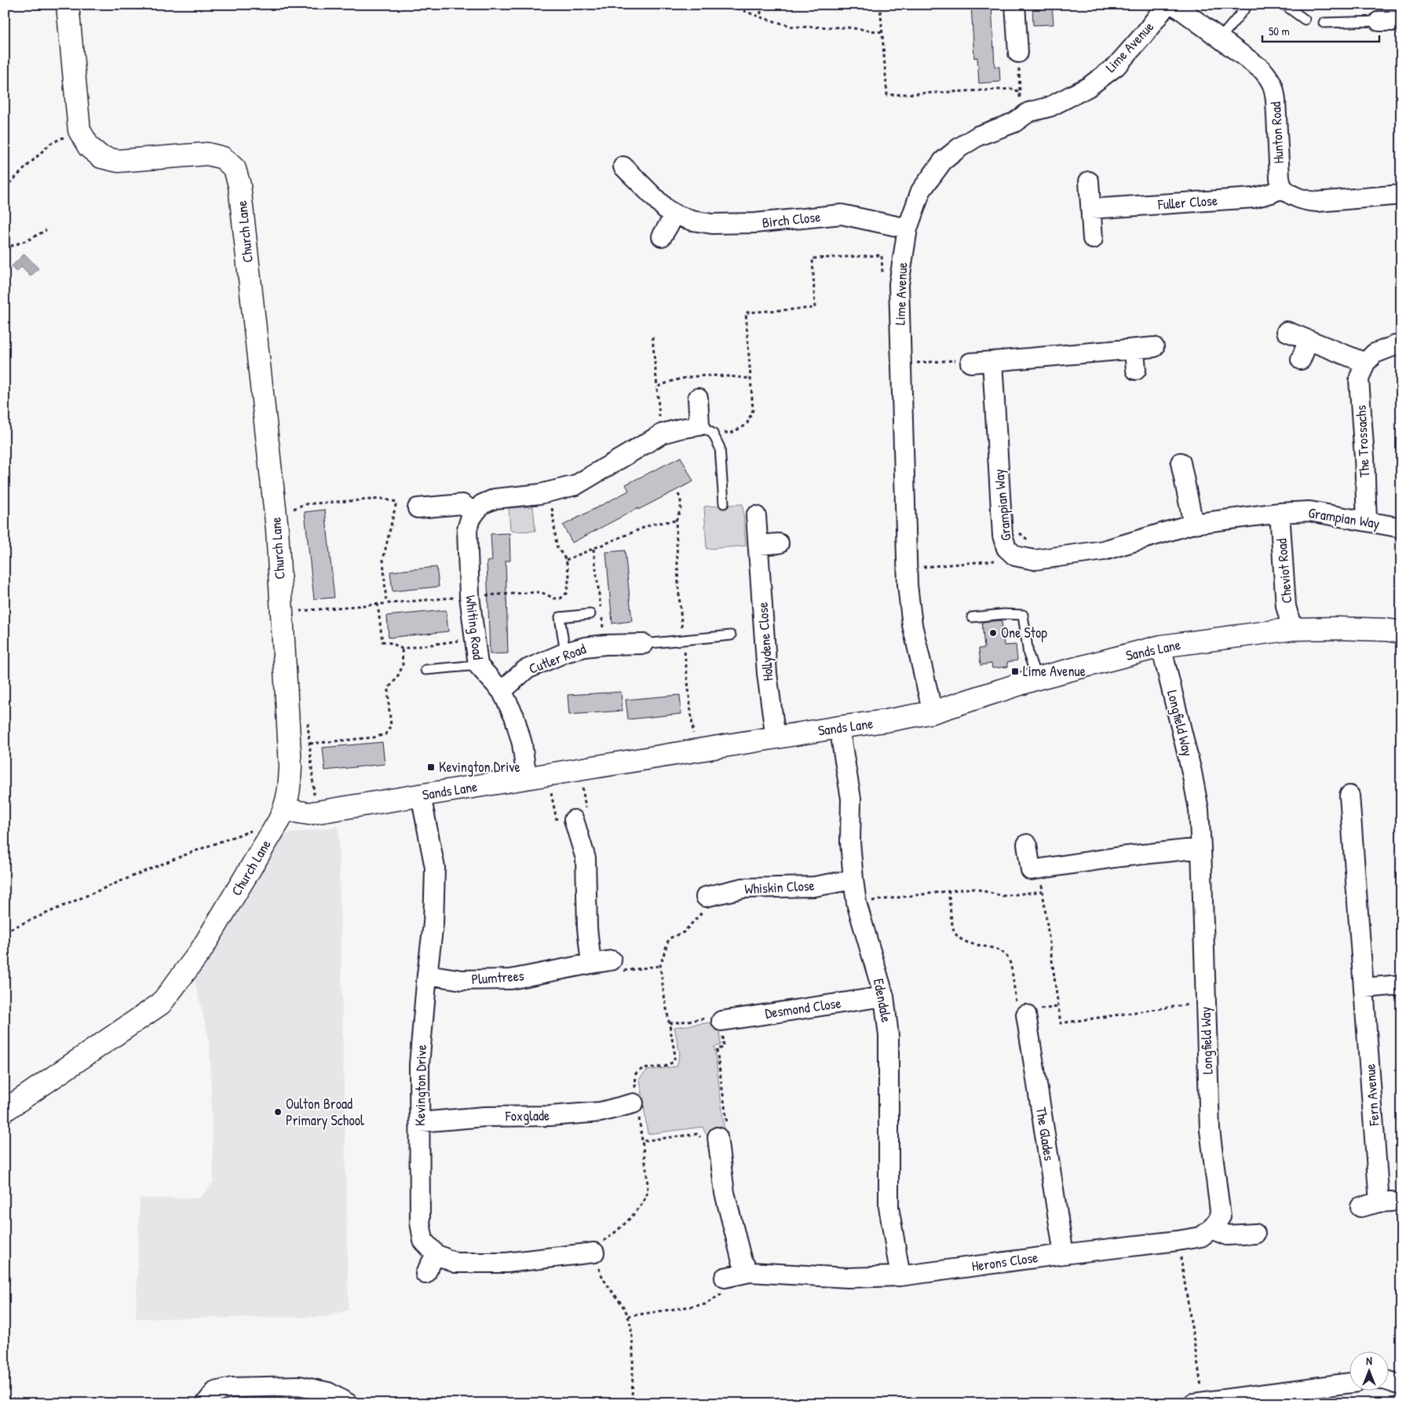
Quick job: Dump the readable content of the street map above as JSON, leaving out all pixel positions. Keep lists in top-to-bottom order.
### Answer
{
  "streets": {
    "street": [
      "Lime Avenue",
      "Hunton Road",
      "Fuller Close",
      "Birch Close",
      "Church Lane",
      "The Trossachs",
      "Grampian Way",
      "Cheviot Road",
      "Whiting Road",
      "Hollydene Close",
      "Sands Lane",
      "Cutler Road",
      "Longfield Way",
      "Whiskin Close",
      "Plumtrees",
      "Edendale",
      "Desmond Close",
      "Kevington Drive",
      "Fern Avenue",
      "Foxglade",
      "The Glades",
      "Herons Close"
    ]
  },
  "crossings": [
    ["Lime Avenue", "Birch Close"],
    ["Lime Avenue", "Sands Lane"],
    ["Hunton Road", "Fuller Close"],
    ["Church Lane", "Sands Lane"],
    ["The Trossachs", "Grampian Way"],
    ["Grampian Way", "Cheviot Road"],
    ["Cheviot Road", "Sands Lane"],
    ["Whiting Road", "Sands Lane"],
    ["Whiting Road", "Cutler Road"],
    ["Hollydene Close", "Sands Lane"],
    ["Sands Lane", "Longfield Way"],
    ["Sands Lane", "Edendale"],
    ["Sands Lane", "Kevington Drive"],
    ["Longfield Way", "Herons Close"],
    ["Whiskin Close", "Edendale"],
    ["Plumtrees", "Kevington Drive"],
    ["Edendale", "Desmond Close"],
    ["Edendale", "Herons Close"],
    ["Kevington Drive", "Foxglade"],
    ["The Glades", "Herons Close"]
  ],
  "places": {
    "other": ["One Stop", "Oulton Broad Primary School"],
    "transit": ["Lime Avenue", "Kevington Drive"]
  },
  "scale_bar": "50 m",
  "north": "top"
}
